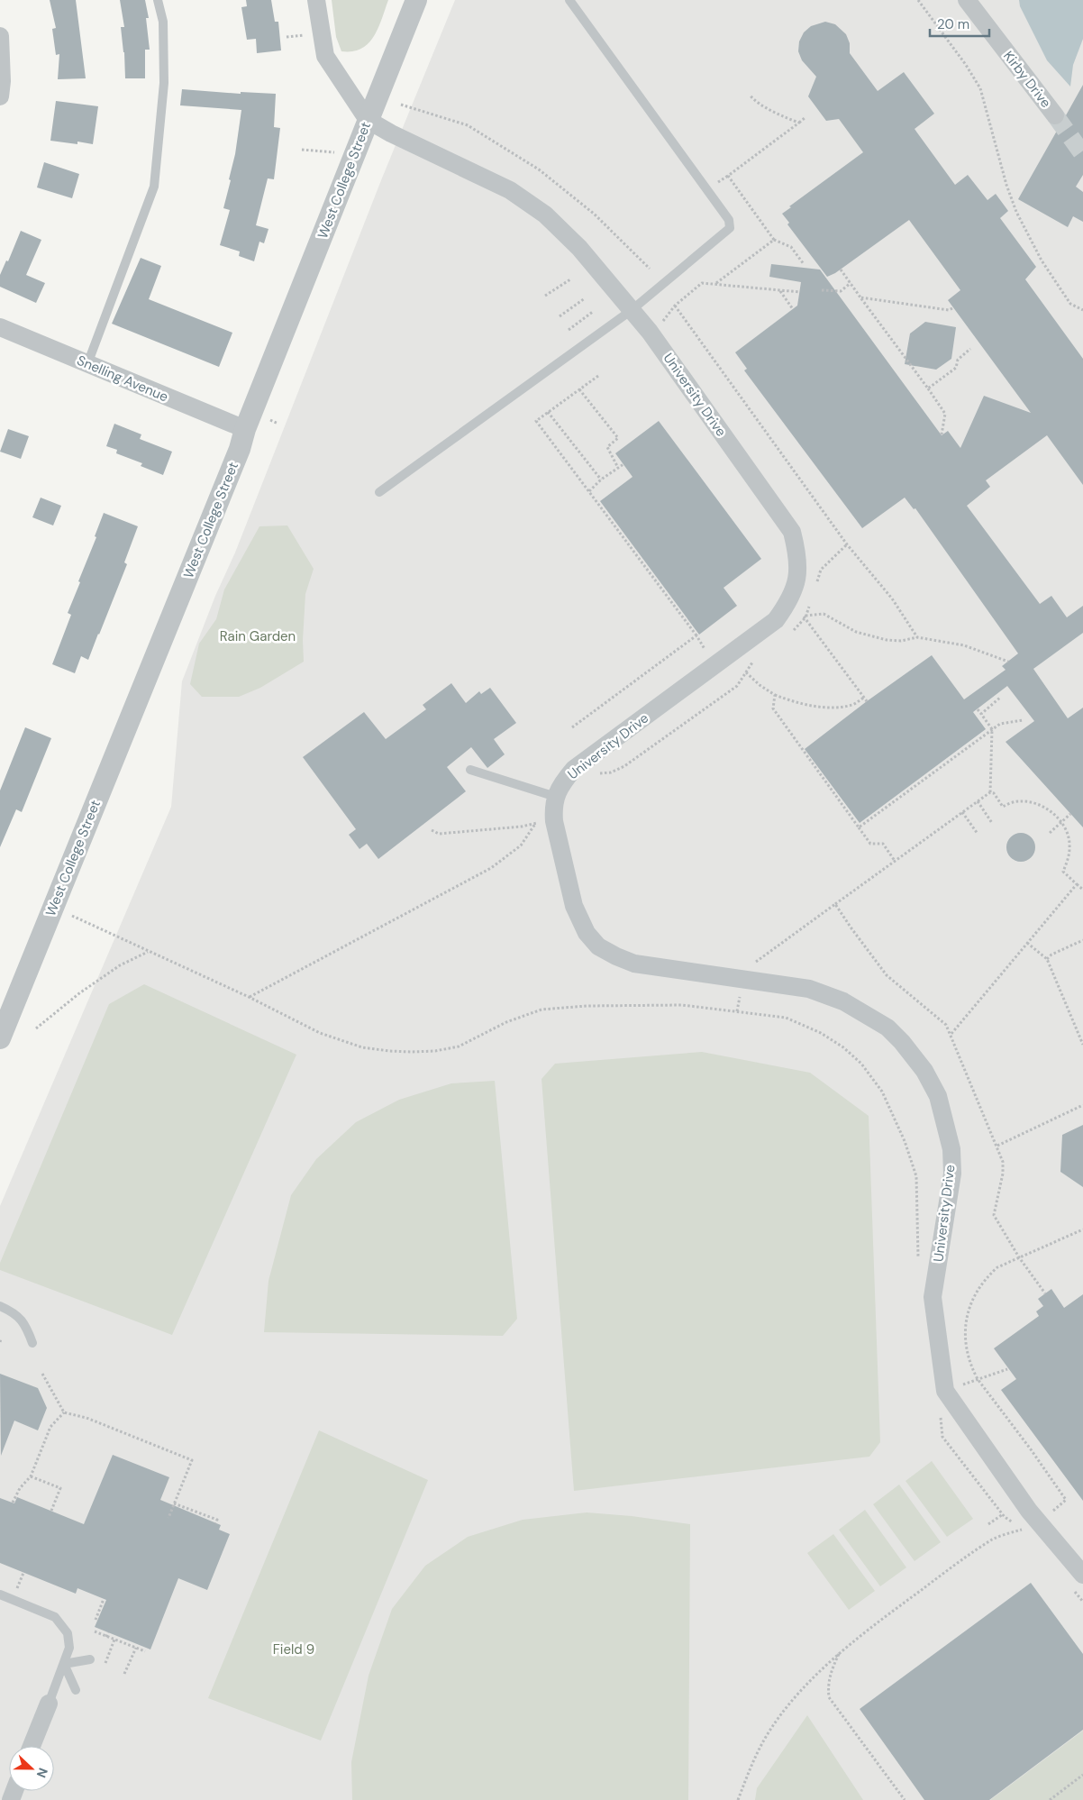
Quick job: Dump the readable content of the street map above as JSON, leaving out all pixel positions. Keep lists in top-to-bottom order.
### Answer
{
  "streets": {
    "street": [
      "Kirby Drive",
      "West College Street",
      "Snelling Avenue",
      "University Drive"
    ]
  },
  "crossings": [
    ["West College Street", "Snelling Avenue"],
    ["West College Street", "University Drive"]
  ],
  "parks": ["Rain Garden", "Field 9"],
  "scale_bar": "20 m",
  "north": "right"
}
